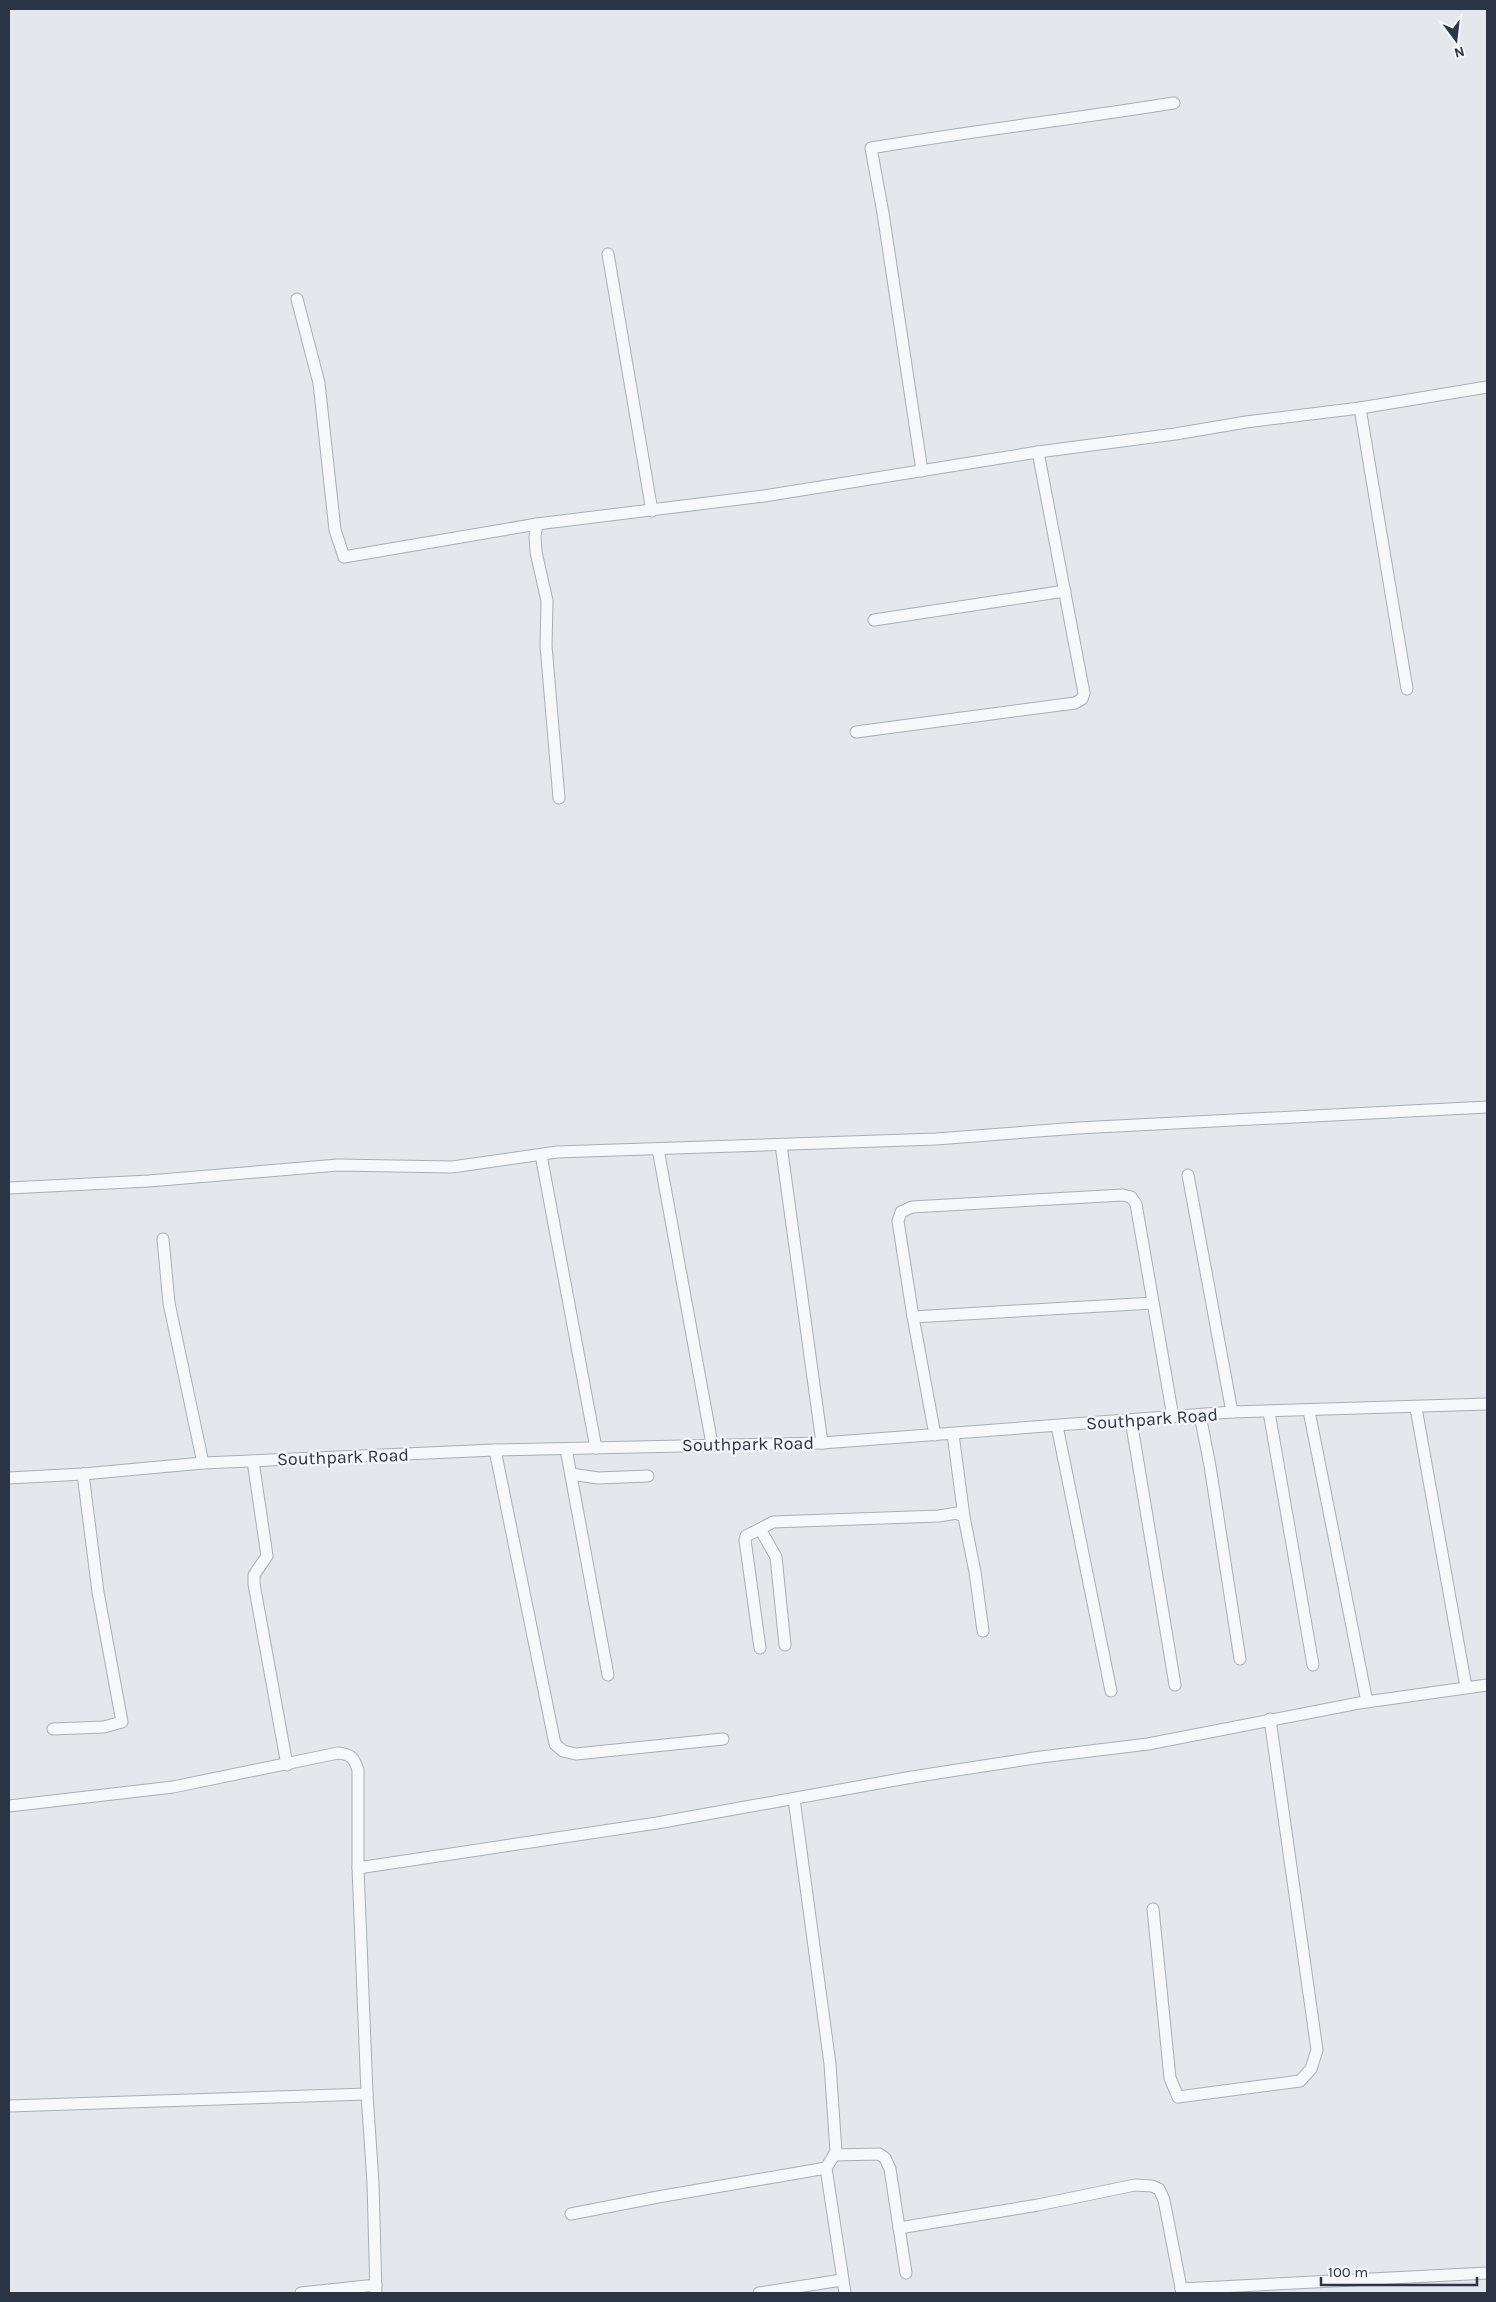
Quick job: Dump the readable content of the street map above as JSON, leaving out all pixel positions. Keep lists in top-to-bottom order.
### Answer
{
  "streets": {
    "street": ["Southpark Road"]
  },
  "scale_bar": "100 m",
  "north": "bottom"
}
